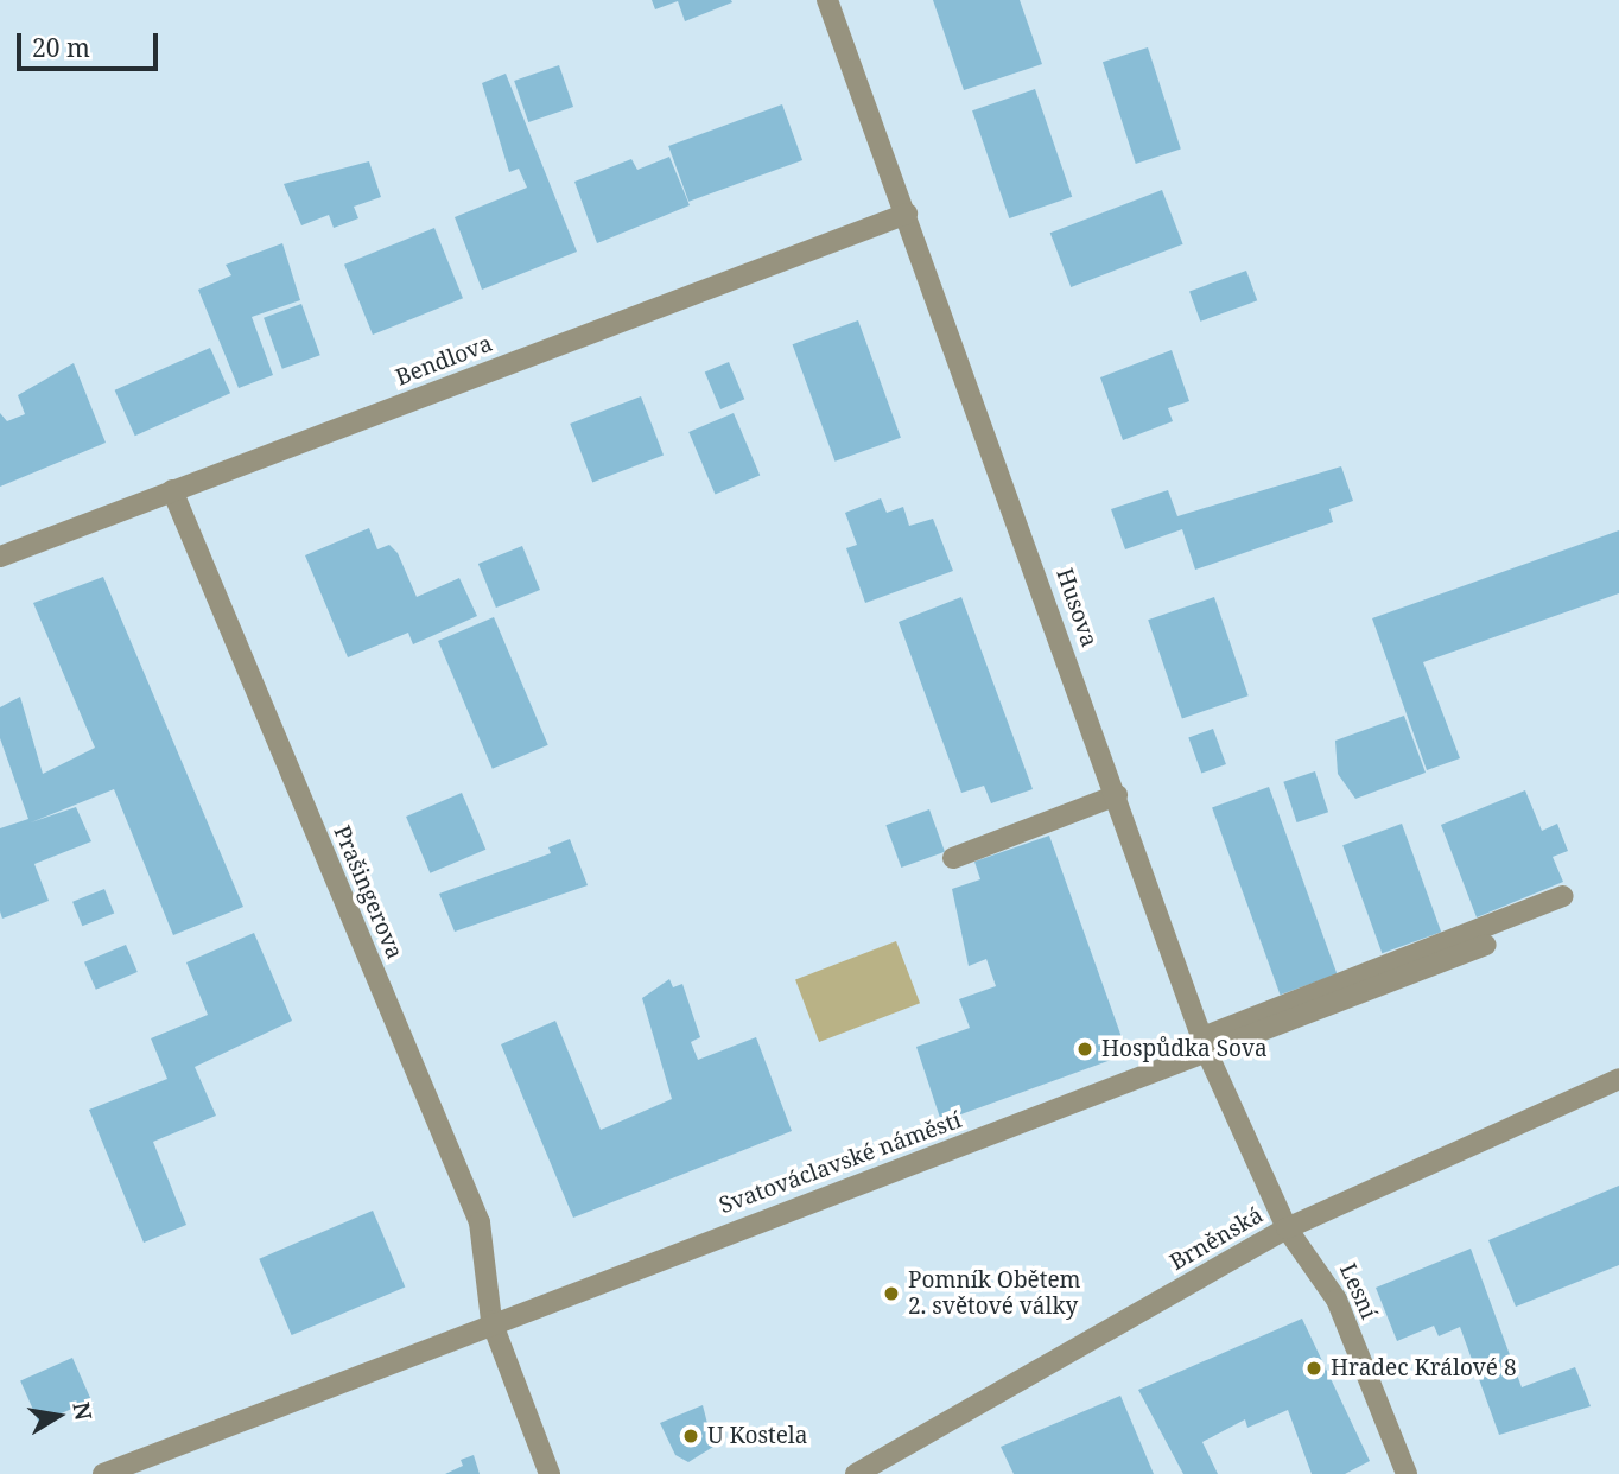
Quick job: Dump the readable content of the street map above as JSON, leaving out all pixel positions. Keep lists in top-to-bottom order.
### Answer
{
  "streets": {
    "street": [
      "Bendlova",
      "Husova",
      "Prašingerova",
      "Svatováclavské náměstí",
      "Brněnská",
      "Lesní"
    ]
  },
  "crossings": [
    ["Bendlova", "Husova"],
    ["Bendlova", "Prašingerova"],
    ["Husova", "Svatováclavské náměstí"],
    ["Husova", "Brněnská"],
    ["Husova", "Lesní"],
    ["Prašingerova", "Svatováclavské náměstí"],
    ["Brněnská", "Lesní"]
  ],
  "places": [
    "Hospůdka Sova",
    "Pomník Obětem 2. světové války",
    "Hradec Králové 8",
    "U Kostela"
  ],
  "scale_bar": "20 m",
  "north": "right"
}
